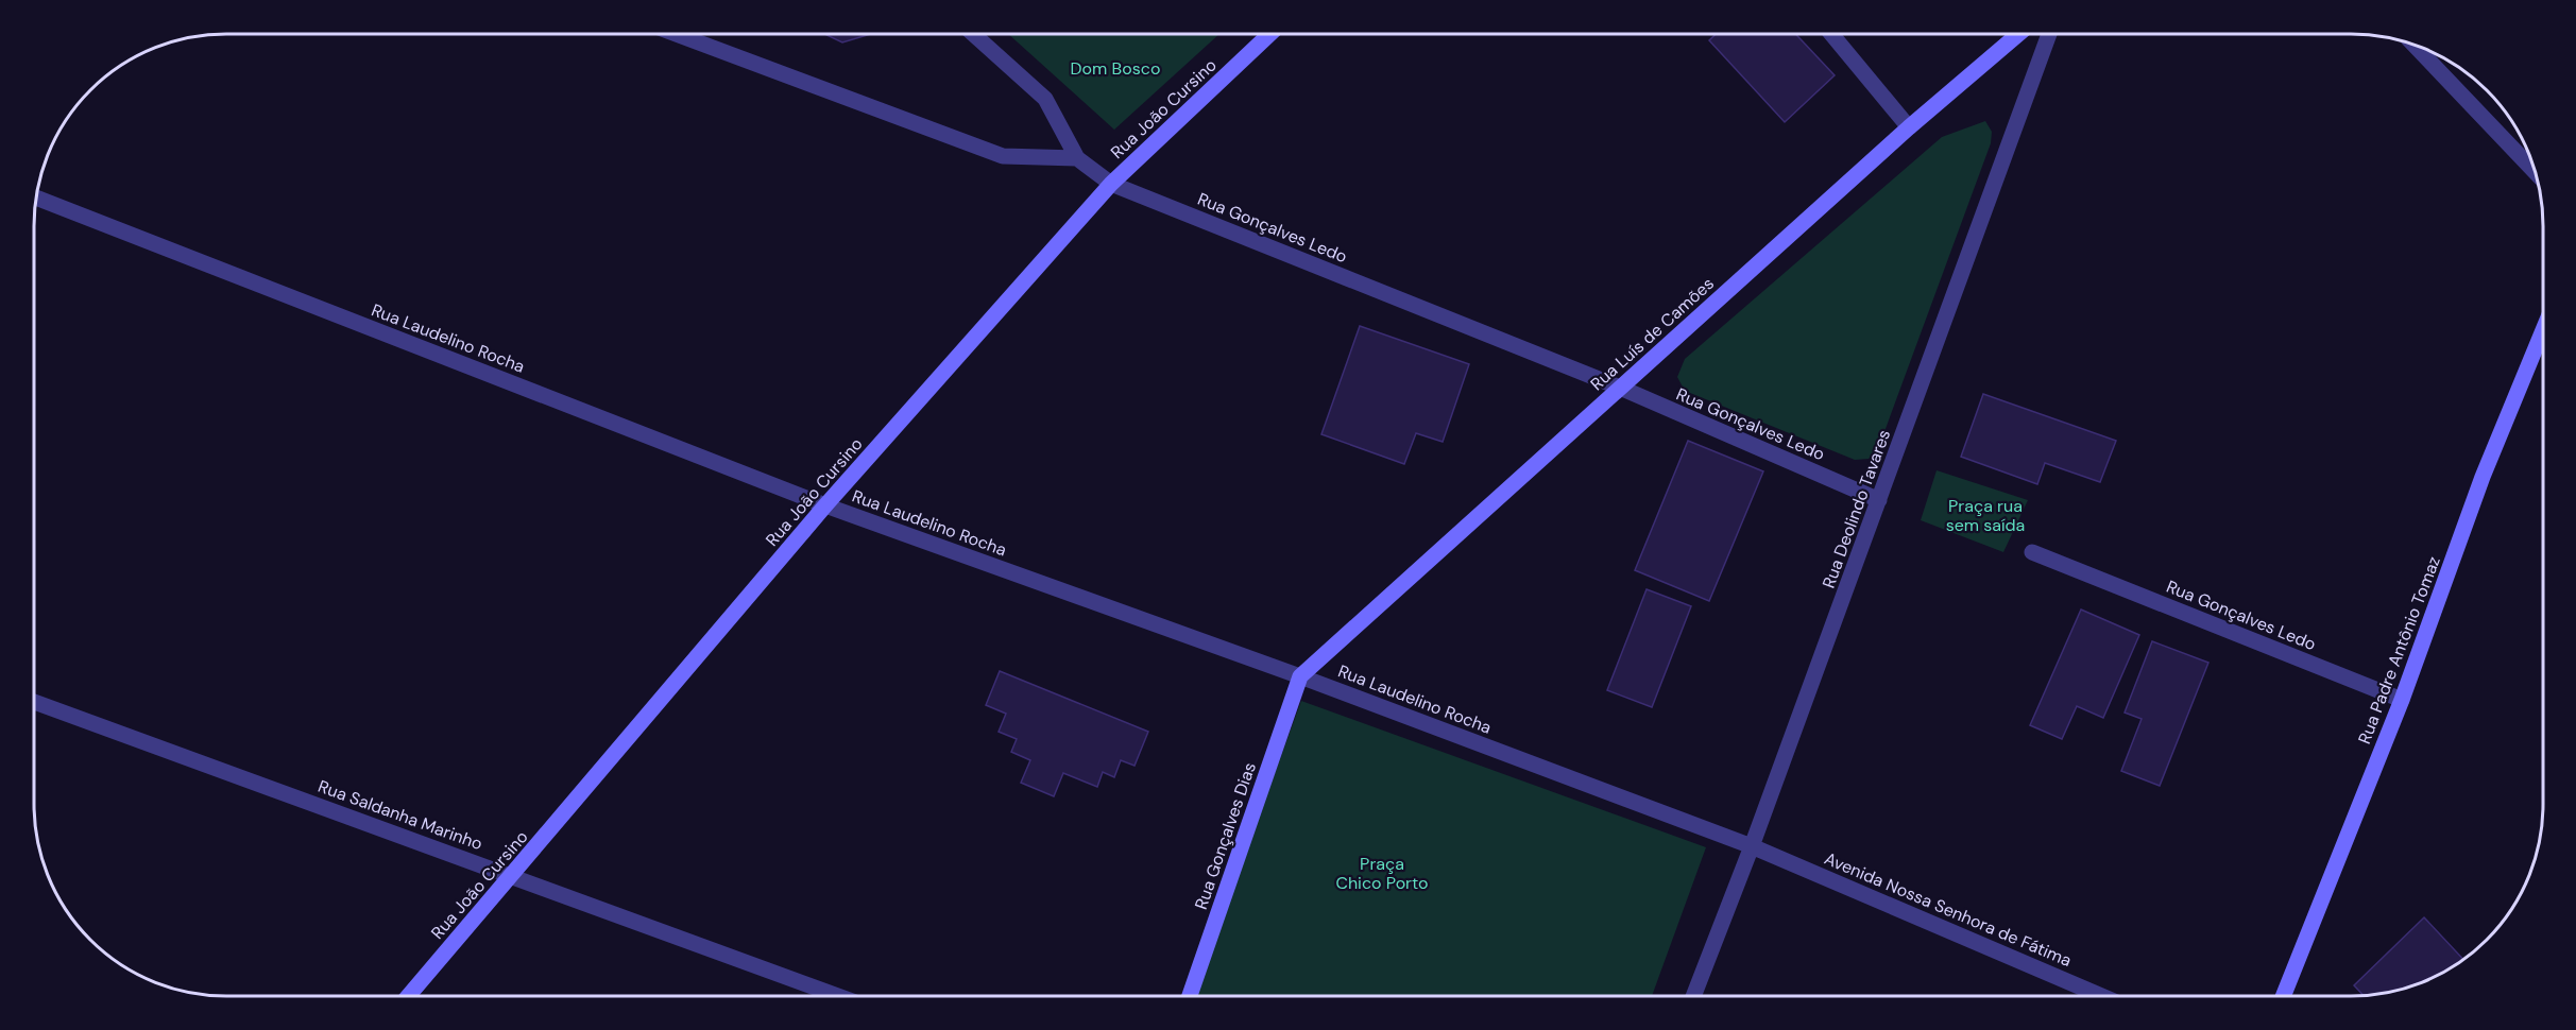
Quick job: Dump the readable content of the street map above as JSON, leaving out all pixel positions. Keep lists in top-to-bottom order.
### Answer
{
  "streets": {
    "street": [
      "Rua João Cursino",
      "Rua Gonçalves Ledo",
      "Rua Luís de Camões",
      "Rua Laudelino Rocha",
      "Rua Deolindo Tavares",
      "Rua Padre Antônio Tomaz",
      "Rua Saldanha Marinho",
      "Rua Gonçalves Dias",
      "Avenida Nossa Senhora de Fátima"
    ]
  },
  "crossings": [
    ["Rua João Cursino", "Rua Gonçalves Ledo"],
    ["Rua João Cursino", "Rua Laudelino Rocha"],
    ["Rua João Cursino", "Rua Saldanha Marinho"],
    ["Rua Gonçalves Ledo", "Rua Luís de Camões"],
    ["Rua Gonçalves Ledo", "Rua Deolindo Tavares"],
    ["Rua Gonçalves Ledo", "Rua Padre Antônio Tomaz"],
    ["Rua Luís de Camões", "Rua Laudelino Rocha"],
    ["Rua Luís de Camões", "Rua Gonçalves Dias"],
    ["Rua Laudelino Rocha", "Rua Deolindo Tavares"],
    ["Rua Laudelino Rocha", "Rua Gonçalves Dias"],
    ["Rua Laudelino Rocha", "Avenida Nossa Senhora de Fátima"],
    ["Rua Deolindo Tavares", "Avenida Nossa Senhora de Fátima"]
  ],
  "parks": ["Dom Bosco", "Praça rua sem saída", "Praça Chico Porto"]
}
